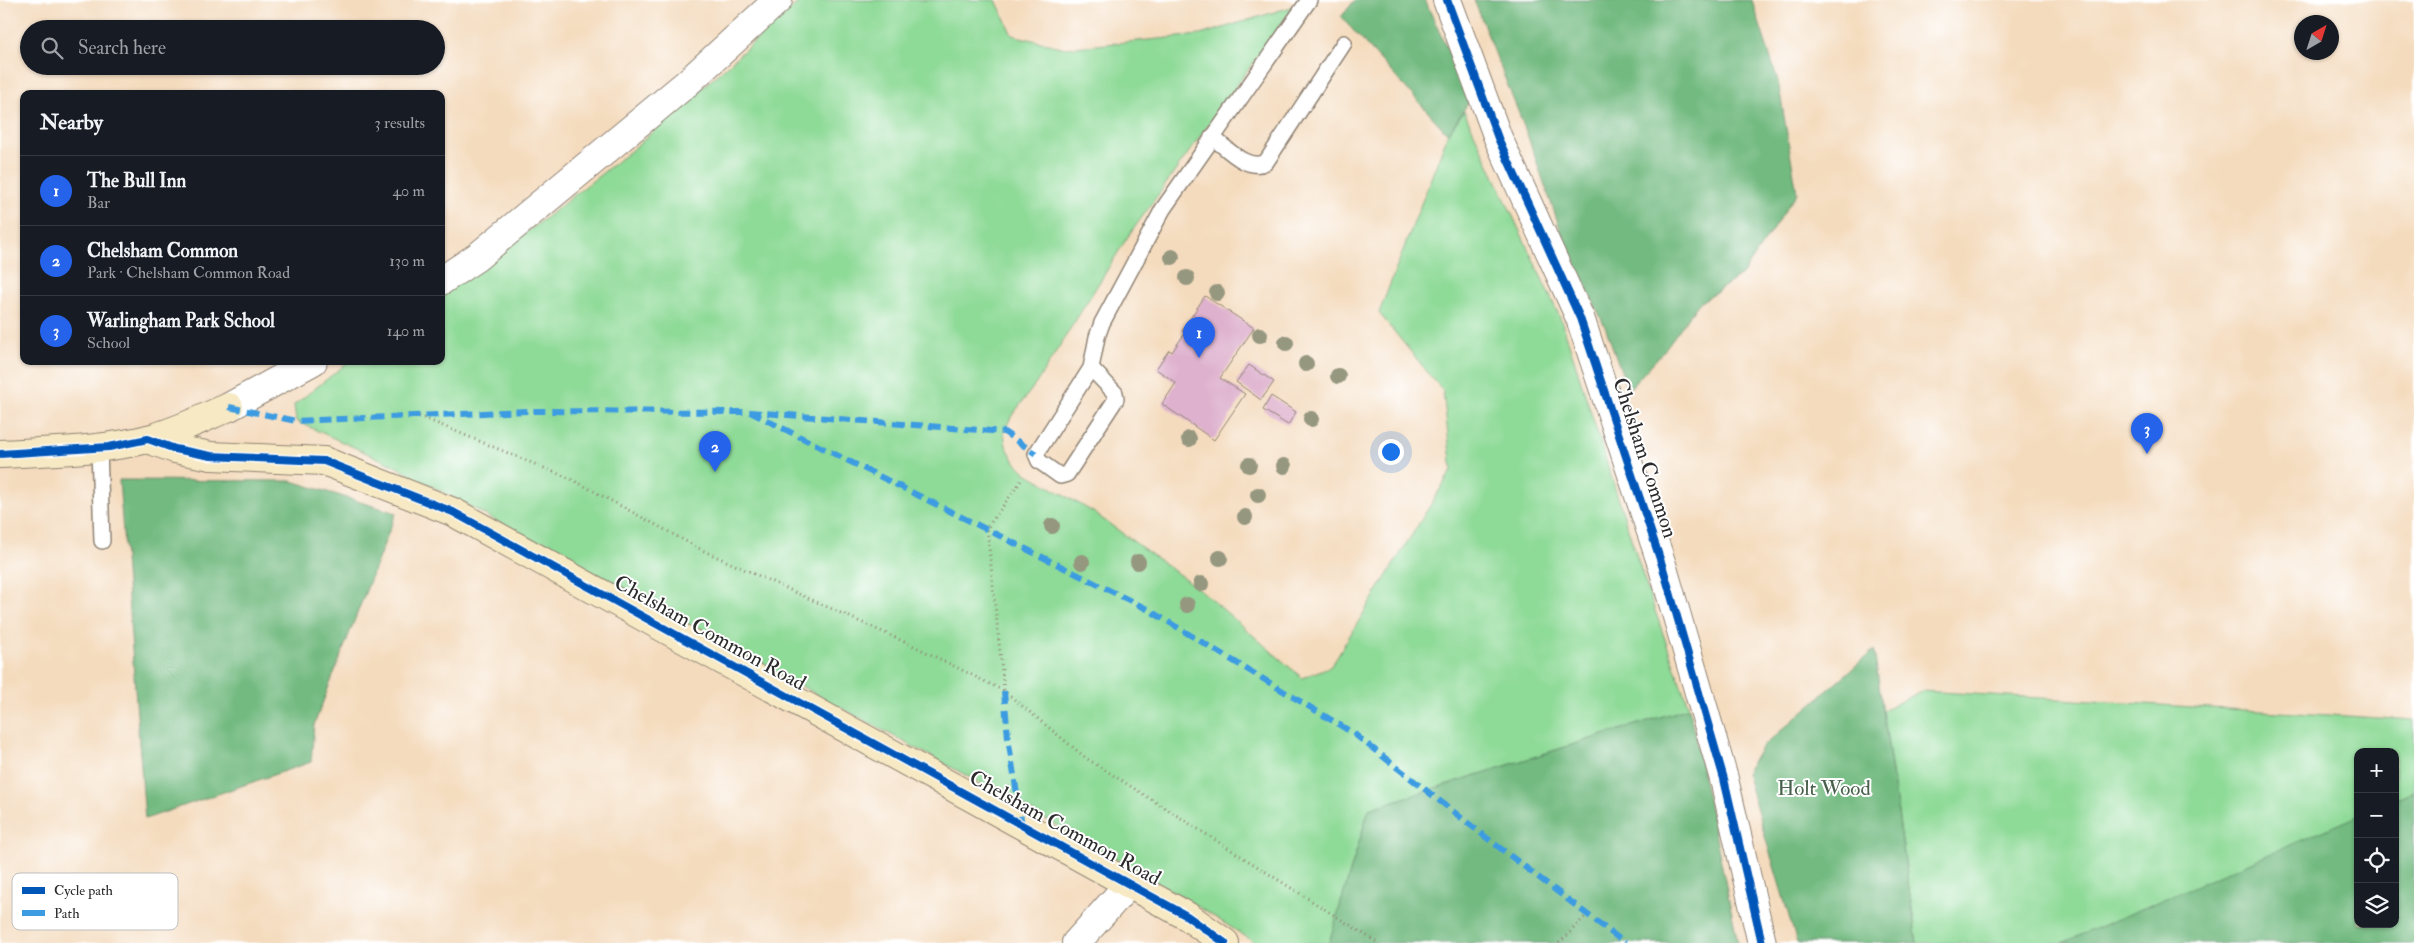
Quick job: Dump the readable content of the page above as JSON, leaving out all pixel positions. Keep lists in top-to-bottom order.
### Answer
{
  "streets": {
    "street": ["Chelsham Common", "Chelsham Common Road"]
  },
  "parks": ["Holt Wood"],
  "legend": ["Cycle path", "Path"],
  "north": "top right",
  "page": {
    "search": "Search here",
    "heading": ["Nearby", "3 results"],
    "list": [
      {
        "mark": "1",
        "name": "The Bull Inn",
        "note": "Bar",
        "value": "40 m"
      },
      {
        "mark": "2",
        "name": "Chelsham Common",
        "note": "Park · Chelsham Common Road",
        "value": "130 m"
      },
      {
        "mark": "3",
        "name": "Warlingham Park School",
        "note": "School",
        "value": "140 m"
      }
    ],
    "pins": ["1", "3", "2"],
    "map_buttons": ["+", "−"]
  }
}
